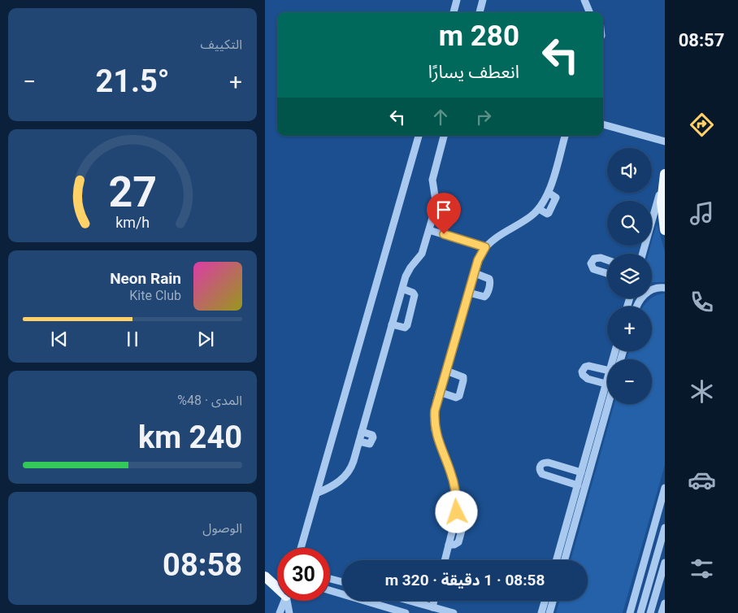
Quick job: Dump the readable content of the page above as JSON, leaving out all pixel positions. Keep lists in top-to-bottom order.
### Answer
{
  "page": {
    "tabs": "08:57",
    "tile": [
      "التكييف",
      ["المدى · 48%", "240 km"],
      ["الوصول", "08:58"]
    ],
    "turn": ["280 m", "انعطف يسارًا"],
    "heat": ["−", "21.5°", "+"],
    "map_buttons": ["+", "−"],
    "song": ["Neon Rain", "Kite Club"],
    "limit": "30",
    "trip": "08:58 · 1 دقيقة · 320 m",
    "gauge": ["27", "km/h"]
  }
}
